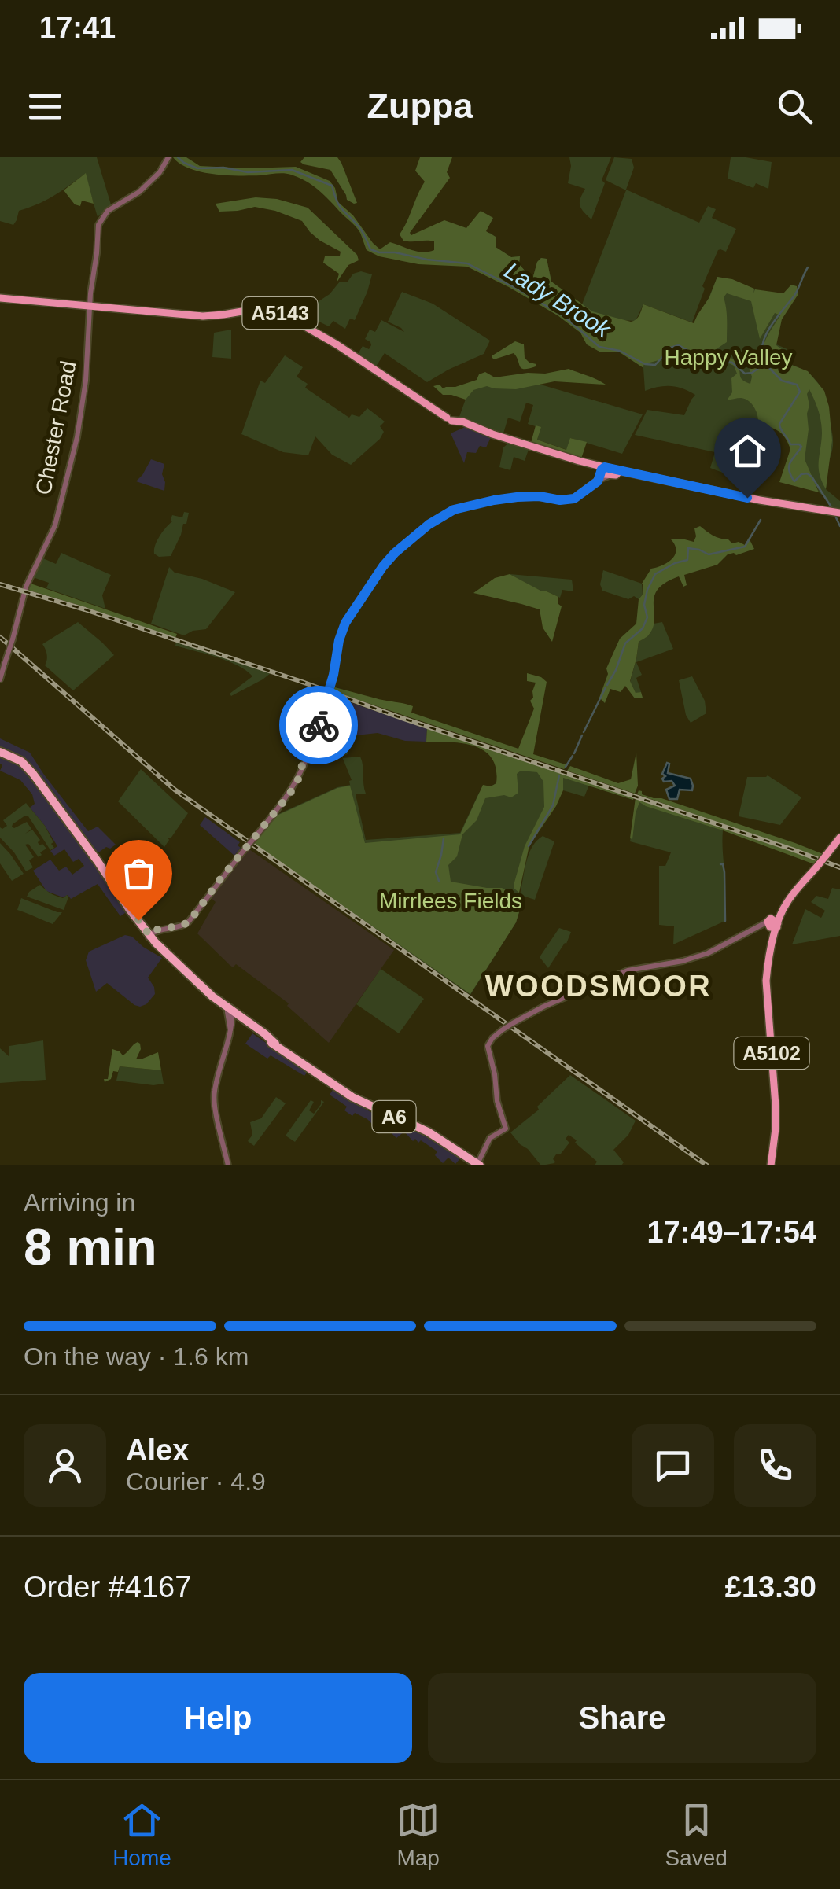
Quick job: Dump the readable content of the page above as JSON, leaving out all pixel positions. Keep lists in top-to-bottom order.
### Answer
{
  "streets": {
    "highway": ["A6"],
    "main road": ["A5143", "A5102"],
    "street": ["Chester Road"]
  },
  "crossings": [
    ["A5143", "Chester Road"]
  ],
  "districts": ["WOODSMOOR"],
  "water": ["Lady Brook"],
  "parks": ["Happy Valley", "Mirrlees Fields"],
  "page": {
    "status": "17:41",
    "header": "Zuppa",
    "heading": ["8 min", "Arriving in", "17:49–17:54"],
    "panel": [
      "Alex",
      "Courier · 4.9",
      "Order #4167",
      "£13.30"
    ],
    "bar": "On the way · 1.6 km",
    "buttons": ["Help", "Share"],
    "tabs": ["Home", "Map", "Saved"]
  }
}
